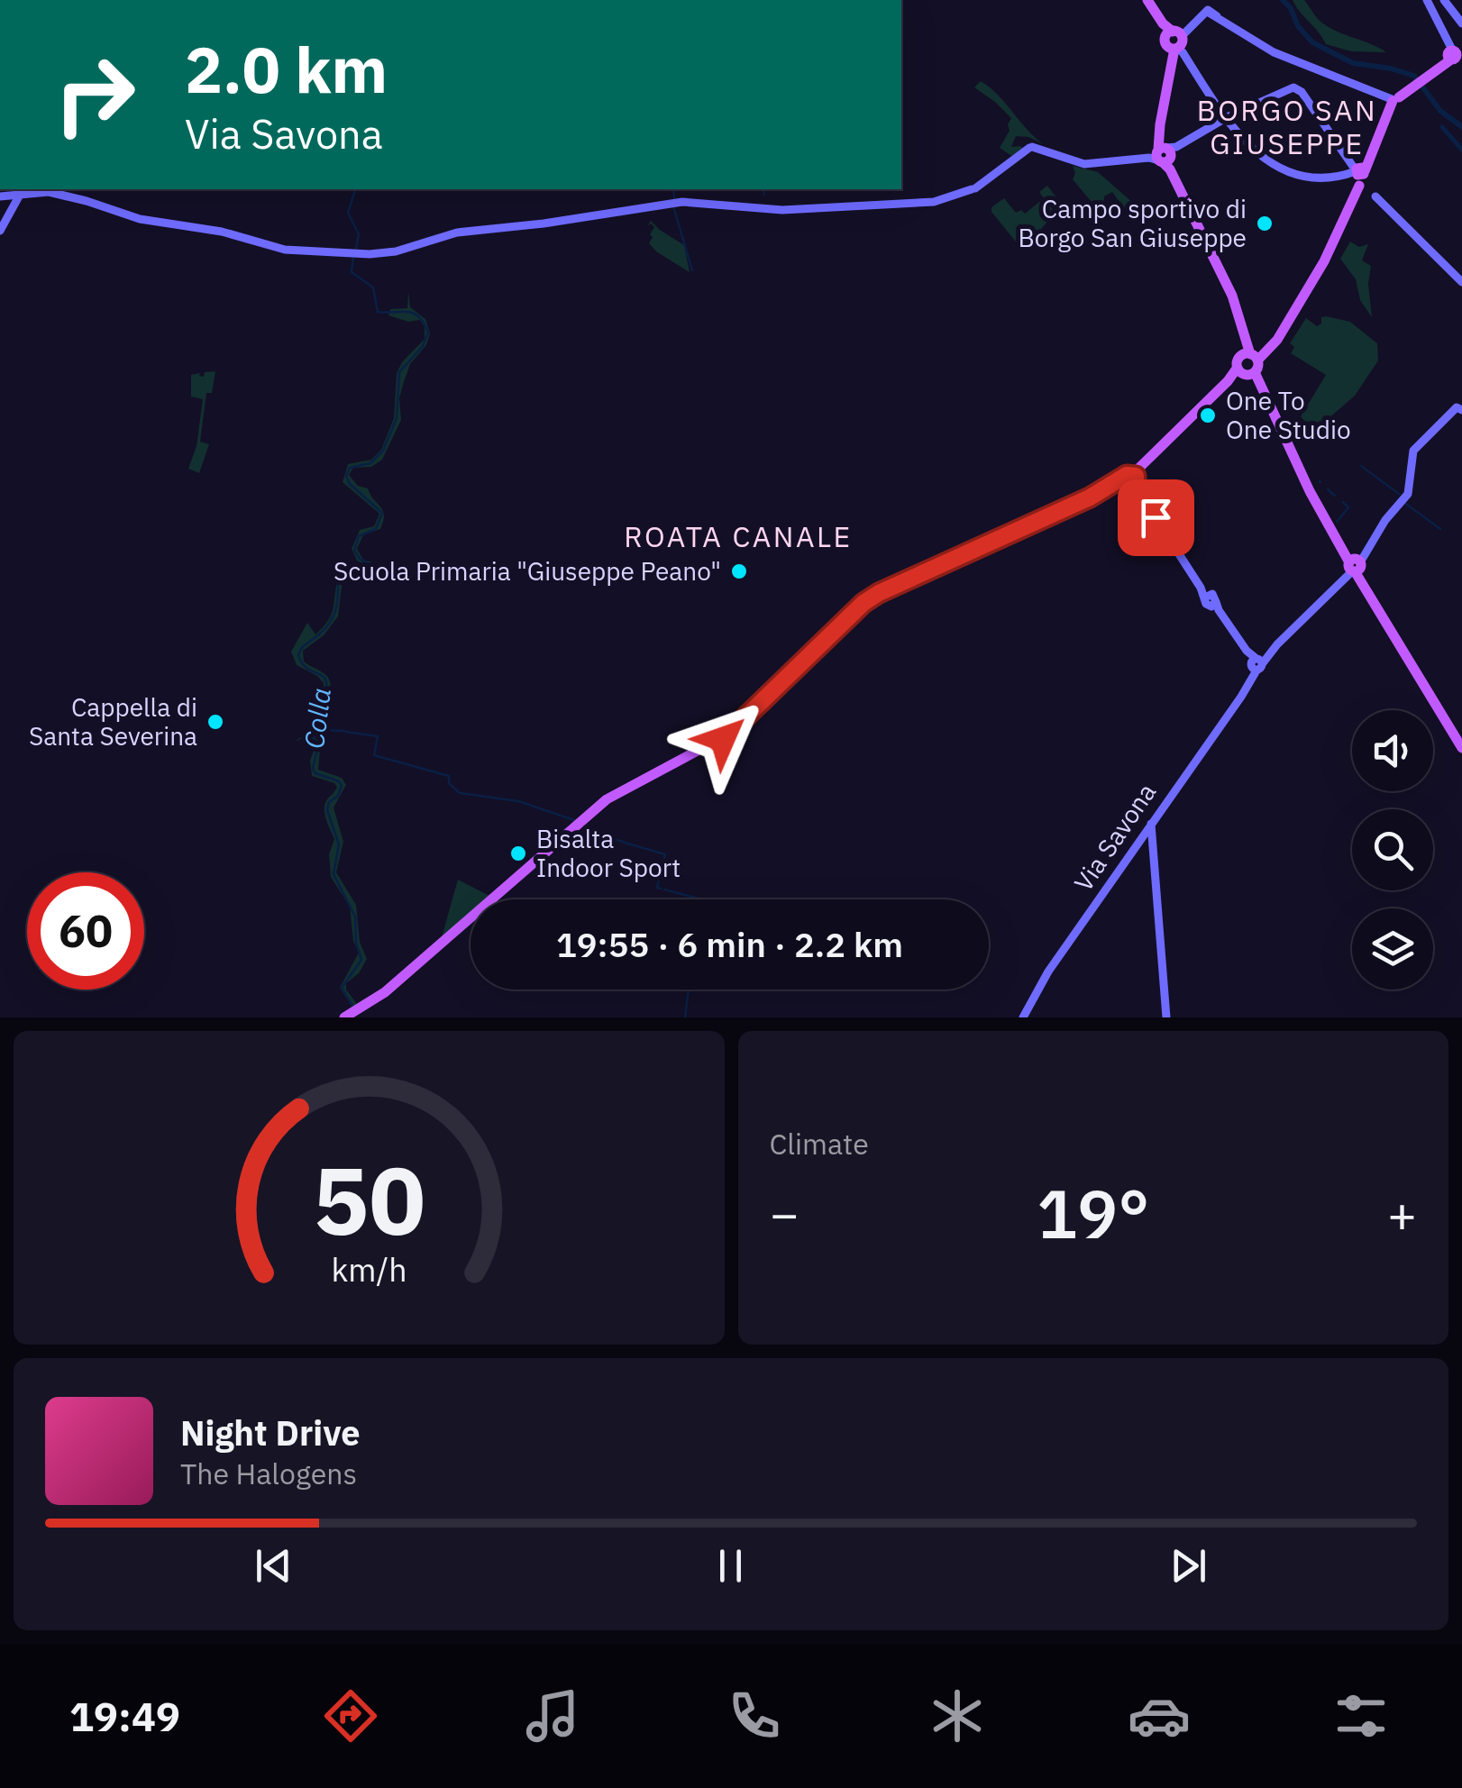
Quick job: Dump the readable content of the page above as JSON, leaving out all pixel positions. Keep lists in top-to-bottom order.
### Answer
{
  "streets": {
    "street": ["Via Savona"]
  },
  "districts": ["BORGO SAN GIUSEPPE", "ROATA CANALE"],
  "water": ["Colla"],
  "places": [
    "Campo sportivo di Borgo San Giuseppe",
    "One To One Studio",
    "Scuola Primaria \"Giuseppe Peano\"",
    "Cappella di Santa Severina",
    "Bisalta Indoor Sport"
  ],
  "page": {
    "turn": ["2.0 km", "Via Savona"],
    "limit": "60",
    "trip": "19:55 · 6 min · 2.2 km",
    "tile": "Climate",
    "heat": ["−", "19°", "+"],
    "song": ["Night Drive", "The Halogens"],
    "tabs": "19:49",
    "gauge": ["50", "km/h"]
  }
}
